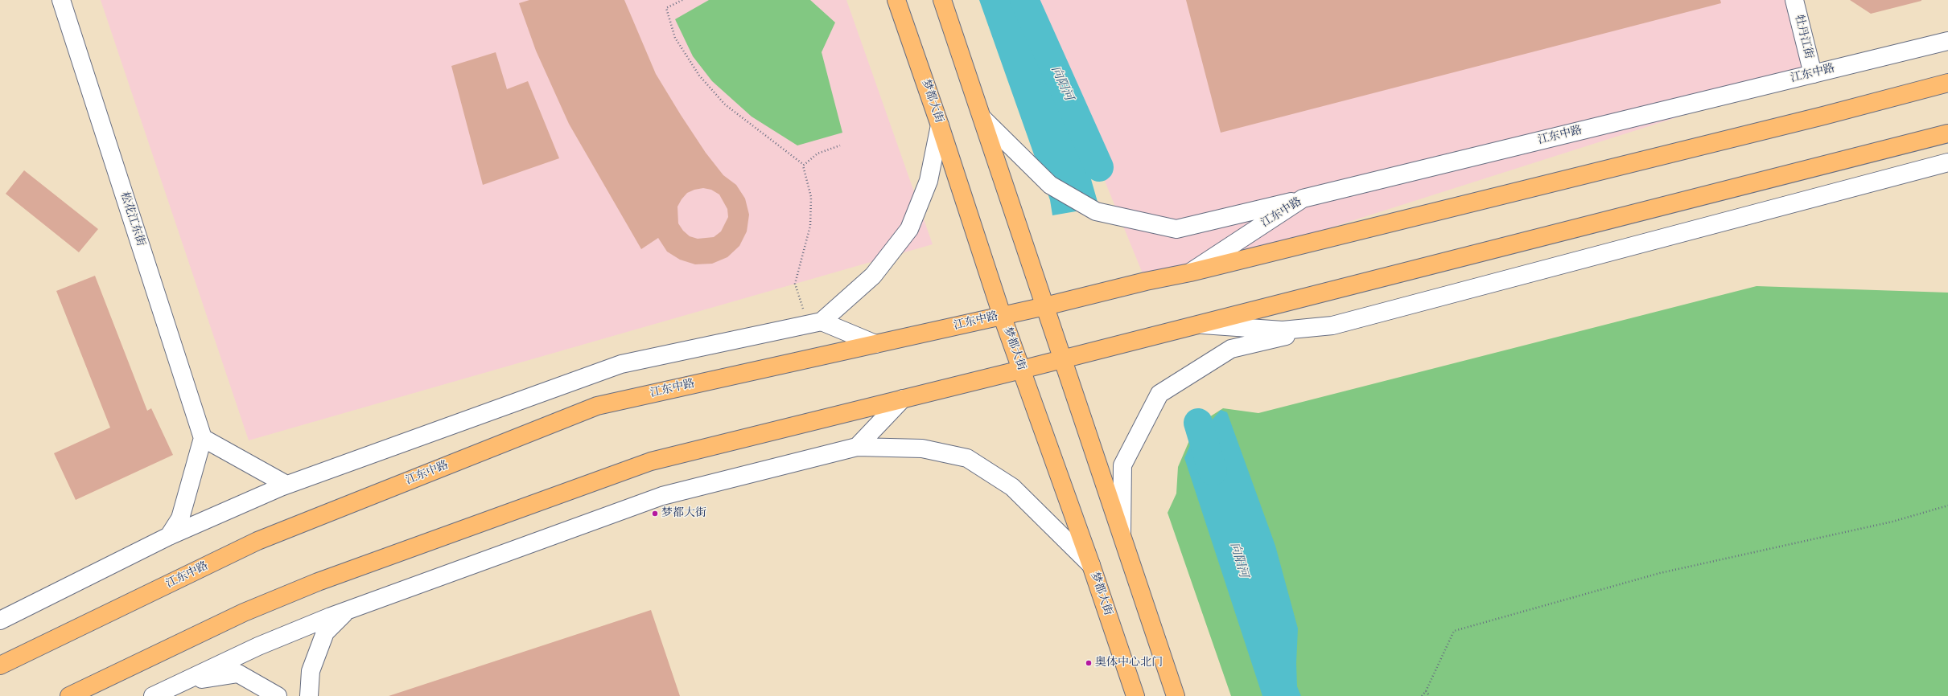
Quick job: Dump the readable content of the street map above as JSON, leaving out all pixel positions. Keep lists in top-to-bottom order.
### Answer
{
  "streets": {
    "main road": ["江东中路", "梦都大街"],
    "street": ["牡丹江街", "松花江东街"]
  },
  "crossings": [
    ["牡丹江街", "江东中路"],
    ["江东中路", "梦都大街"]
  ],
  "water": ["向阳河"],
  "places": ["梦都大街", "奥体中心北门"]
}
